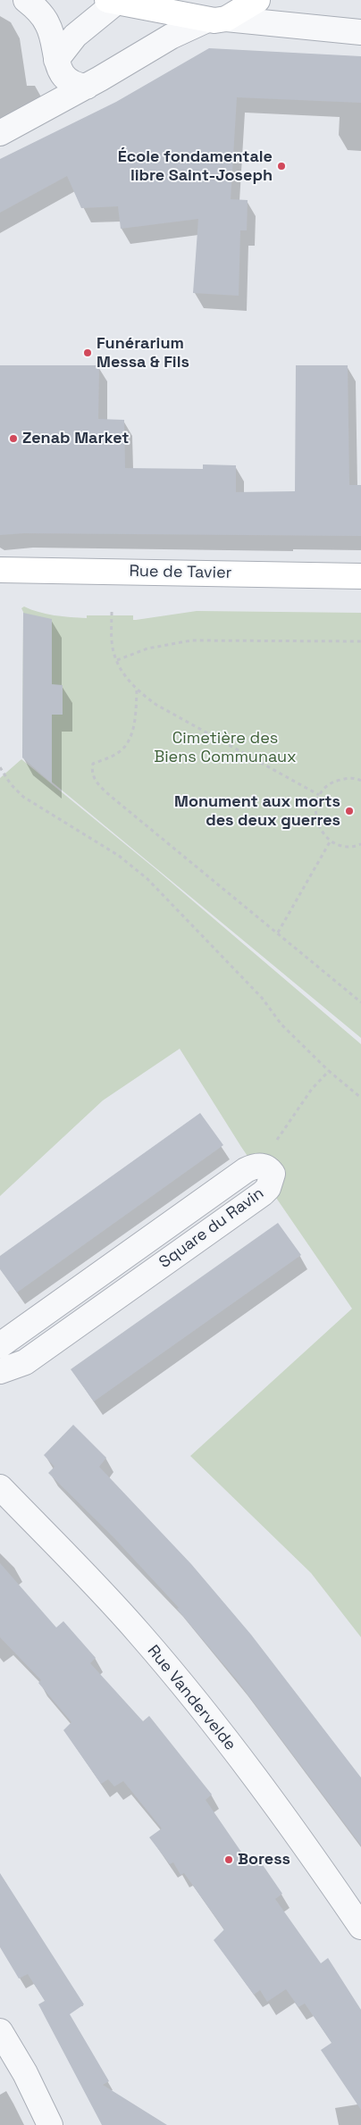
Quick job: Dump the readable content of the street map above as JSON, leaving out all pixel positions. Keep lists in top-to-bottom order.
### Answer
{
  "streets": {
    "street": ["Rue de Tavier", "Square du Ravin", "Rue Vandervelde"]
  },
  "parks": ["Cimetière des Biens Communaux"],
  "places": [
    "École fondamentale libre Saint-Joseph",
    "Funérarium Messa & Fils",
    "Zenab Market",
    "Monument aux morts des deux guerres",
    "Boress"
  ]
}
